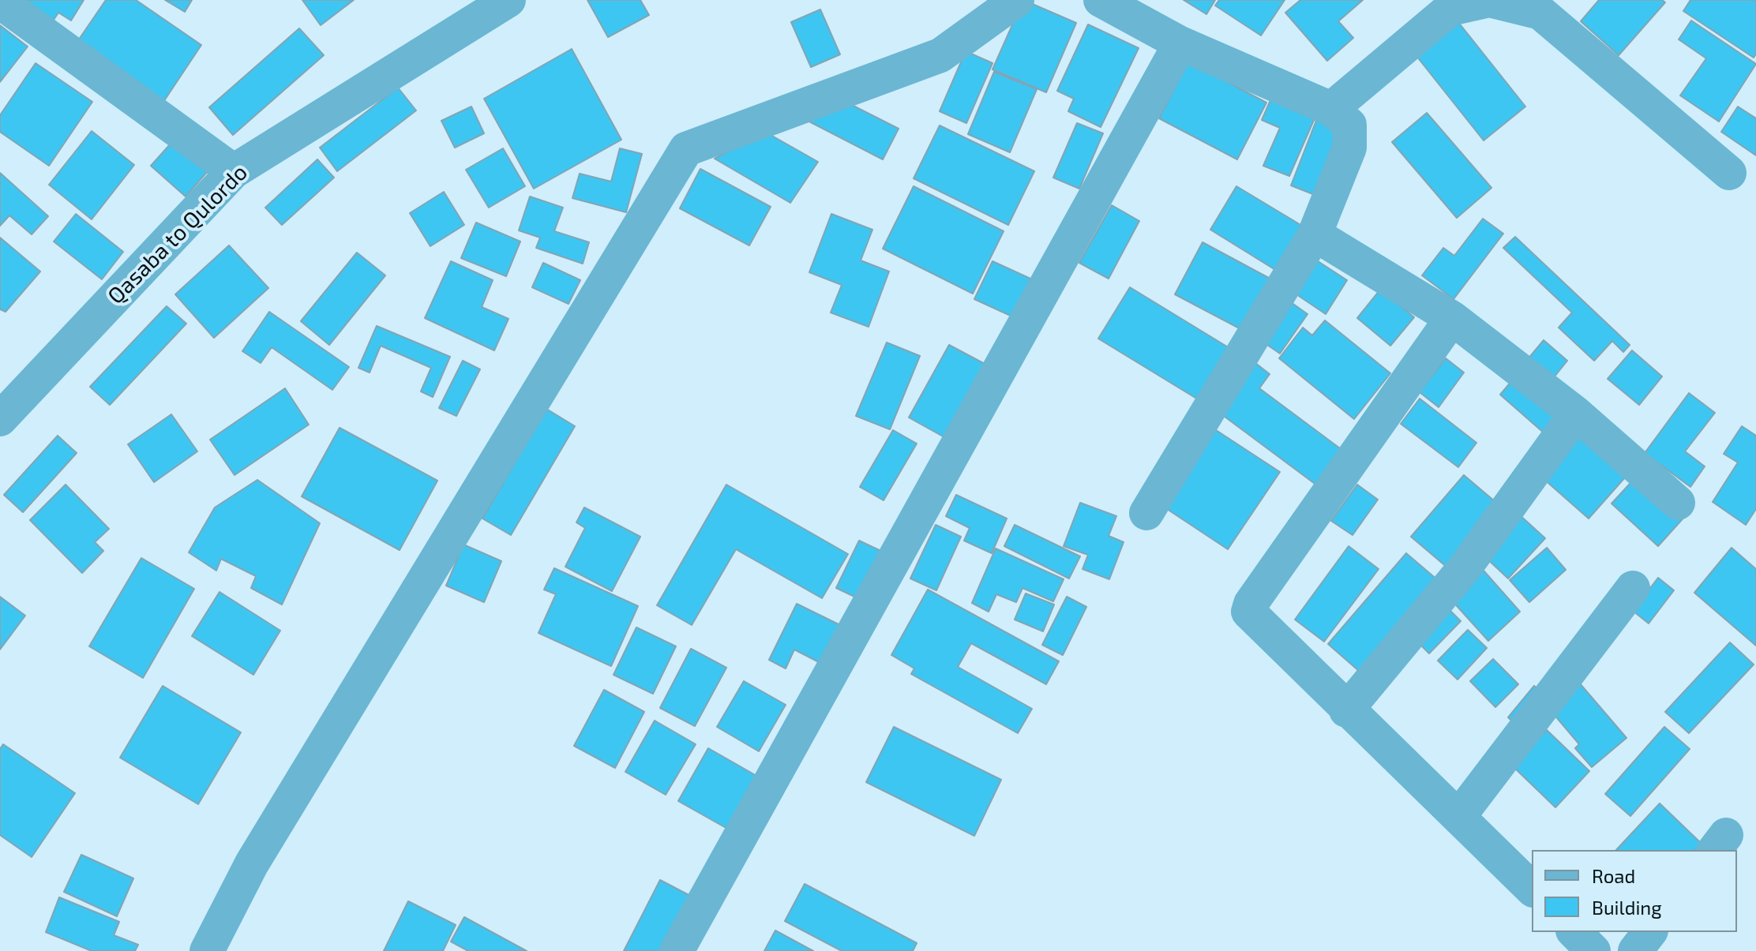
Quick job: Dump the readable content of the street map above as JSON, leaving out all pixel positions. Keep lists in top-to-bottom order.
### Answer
{
  "streets": {
    "street": ["Qasaba to Qulordo"]
  },
  "legend": ["Road", "Building"]
}
